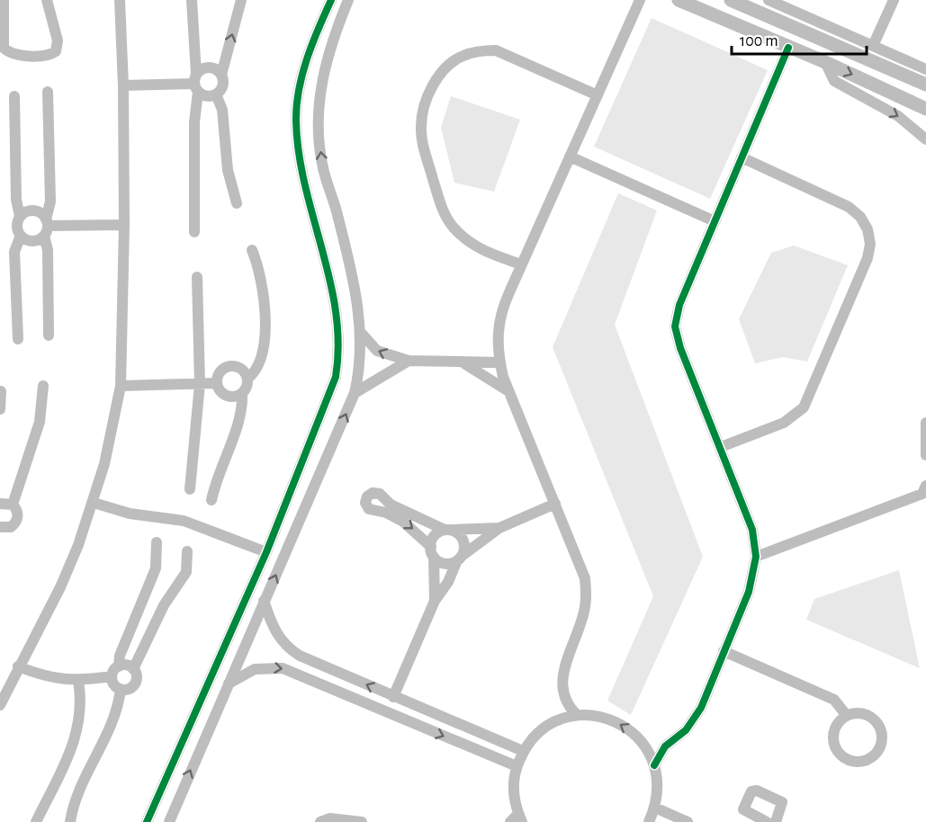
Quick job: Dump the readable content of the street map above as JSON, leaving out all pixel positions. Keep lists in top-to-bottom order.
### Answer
{
  "scale_bar": "100 m"
}
